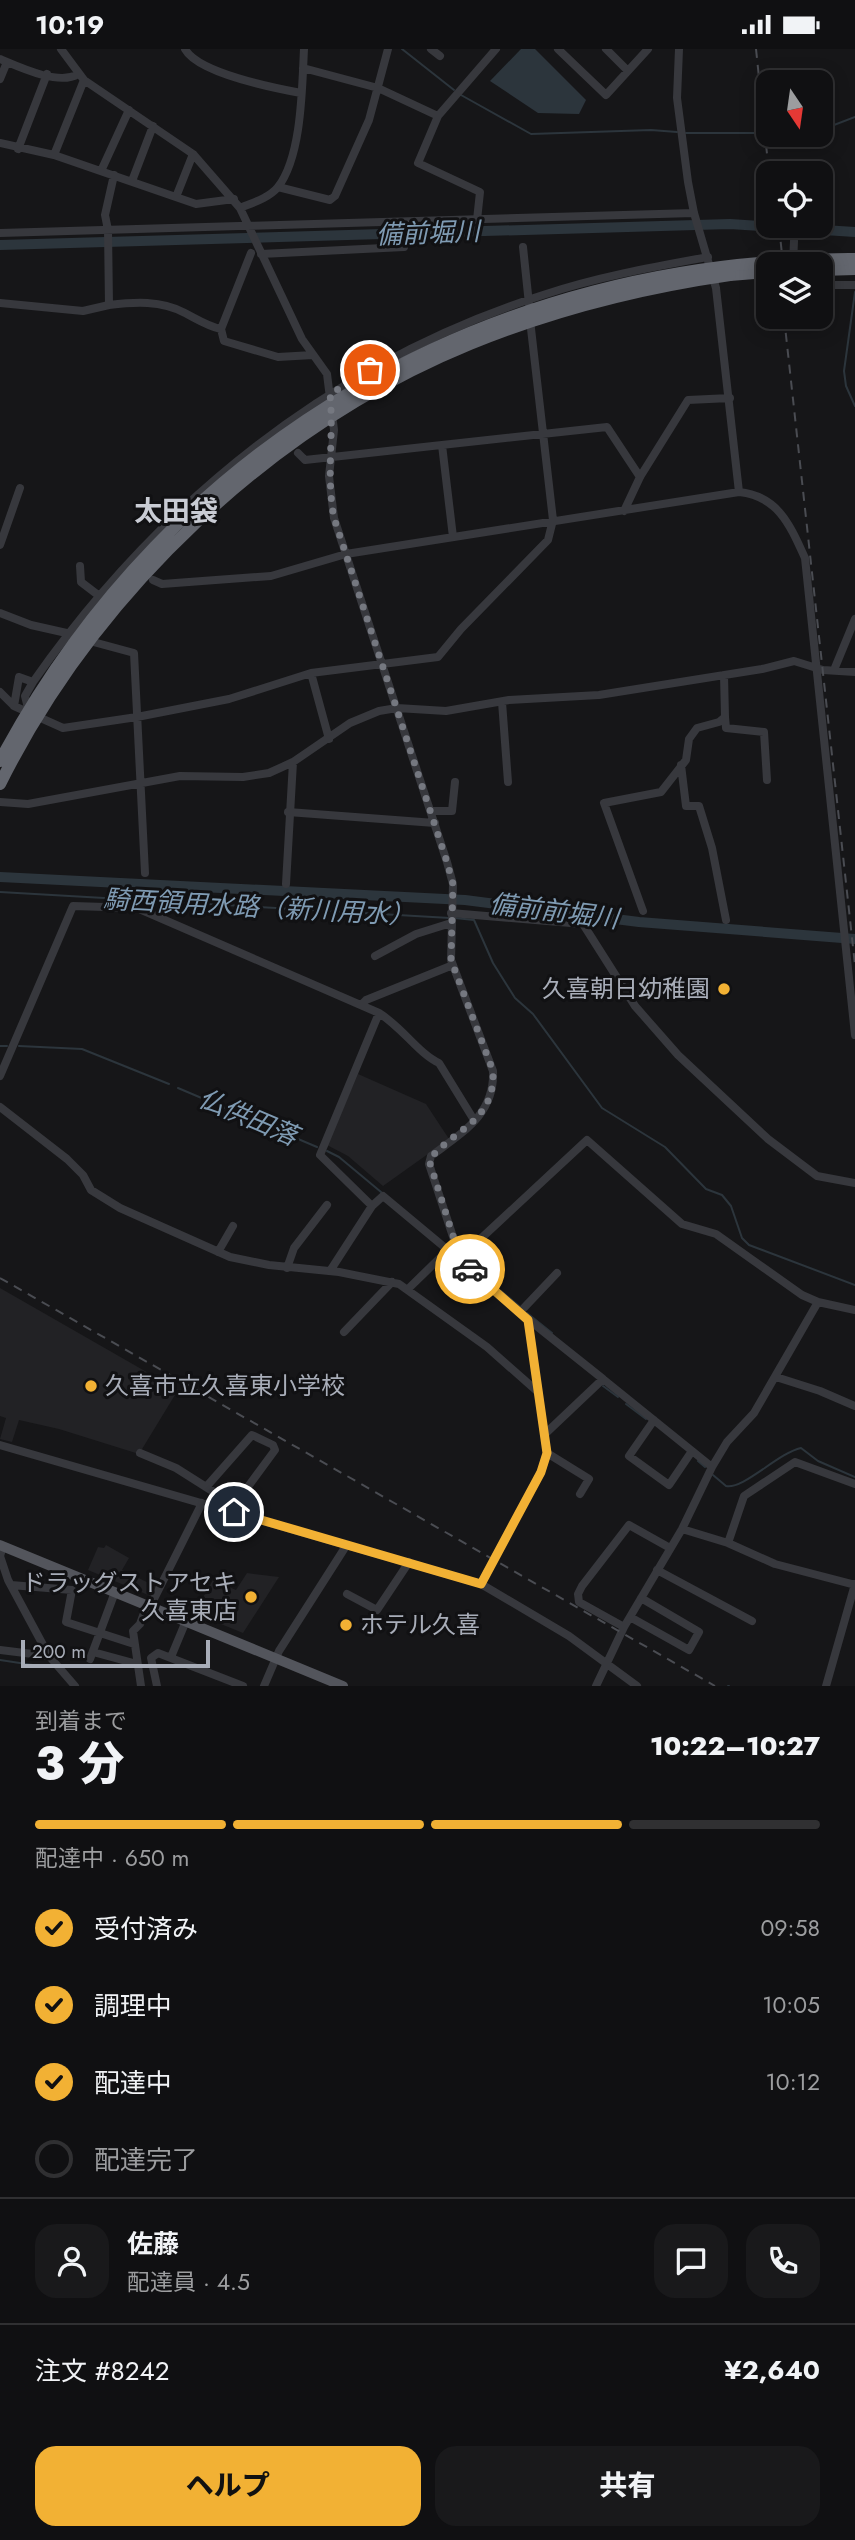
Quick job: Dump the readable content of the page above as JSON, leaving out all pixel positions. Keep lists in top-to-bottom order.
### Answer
{
  "districts": ["太田袋"],
  "water": [
    "備前堀川",
    "騎西領用水路（新川用水）",
    "備前前堀川",
    "仏供田落"
  ],
  "places": [
    "久喜朝日幼稚園",
    "久喜市立久喜東小学校",
    "ドラッグストアセキ 久喜東店",
    "ホテル久喜"
  ],
  "scale_bar": "200 m",
  "north": "bottom",
  "page": {
    "status": "10:19",
    "scale": "200 m",
    "heading": ["3 分", "到着まで", "10:22–10:27"],
    "panel": [
      "佐藤",
      "配達員 · 4.5",
      "注文 #8242",
      "¥2,640"
    ],
    "bar": "配達中 · 650 m",
    "list": [
      ["受付済み", "09:58"],
      ["調理中", "10:05"],
      ["配達中", "10:12"],
      "配達完了"
    ],
    "buttons": ["ヘルプ", "共有"]
  }
}
